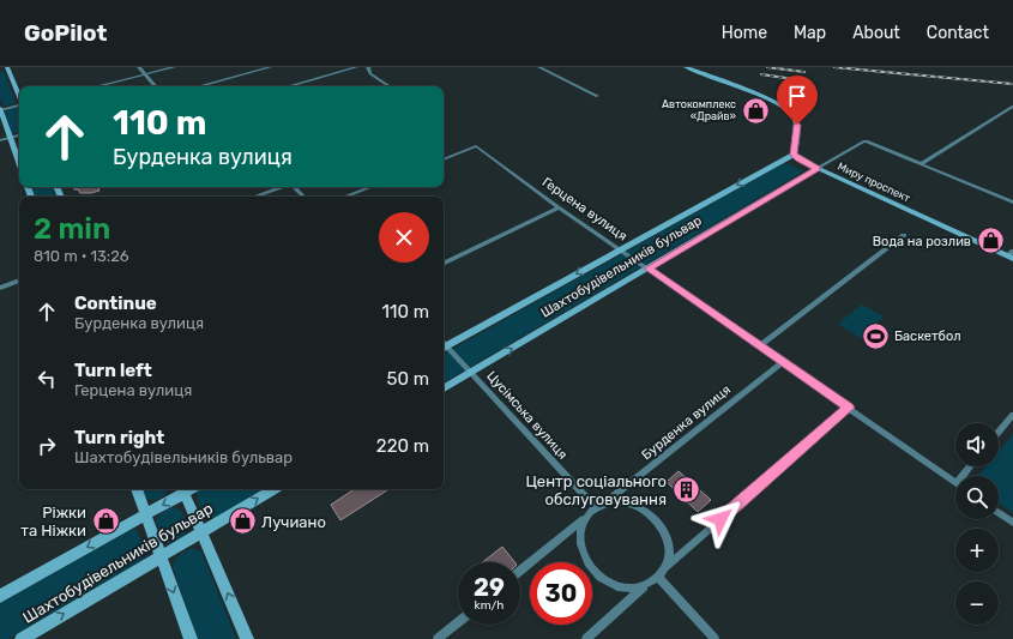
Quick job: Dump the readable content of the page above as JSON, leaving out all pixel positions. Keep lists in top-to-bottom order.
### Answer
{
  "streets": {
    "main road": ["Миру проспект", "Шахтобудівельників бульвар"],
    "street": ["Герцена вулиця", "Цусімська вулиця", "Бурденка вулиця"]
  },
  "crossings": [
    ["Миру проспект", "Шахтобудівельників бульвар"],
    ["Герцена вулиця", "Шахтобудівельників бульвар"],
    ["Герцена вулиця", "Бурденка вулиця"],
    ["Шахтобудівельників бульвар", "Цусімська вулиця"],
    ["Цусімська вулиця", "Бурденка вулиця"]
  ],
  "places": {
    "shop": [
      "Автокомплекс «Драйв»",
      "Вода на розлив",
      "Ріжки та Ніжки",
      "Лучиано"
    ],
    "sports": ["Баскетбол"],
    "building": ["Центр соціального обслуговування"]
  },
  "page": {
    "header": "GoPilot",
    "nav": [
      "Home",
      "Map",
      "About",
      "Contact"
    ],
    "turn": ["110 m", "Бурденка вулиця"],
    "heading": ["2 min", "810 m · 13:26"],
    "list": [
      {
        "name": "Continue",
        "note": "Бурденка вулиця",
        "value": "110 m"
      },
      {
        "name": "Turn left",
        "note": "Герцена вулиця",
        "value": "50 m"
      },
      {
        "name": "Turn right",
        "note": "Шахтобудівельників бульвар",
        "value": "220 m"
      }
    ],
    "map_buttons": ["+", "−"],
    "speed": "29 km/h",
    "limit": "30"
  }
}
